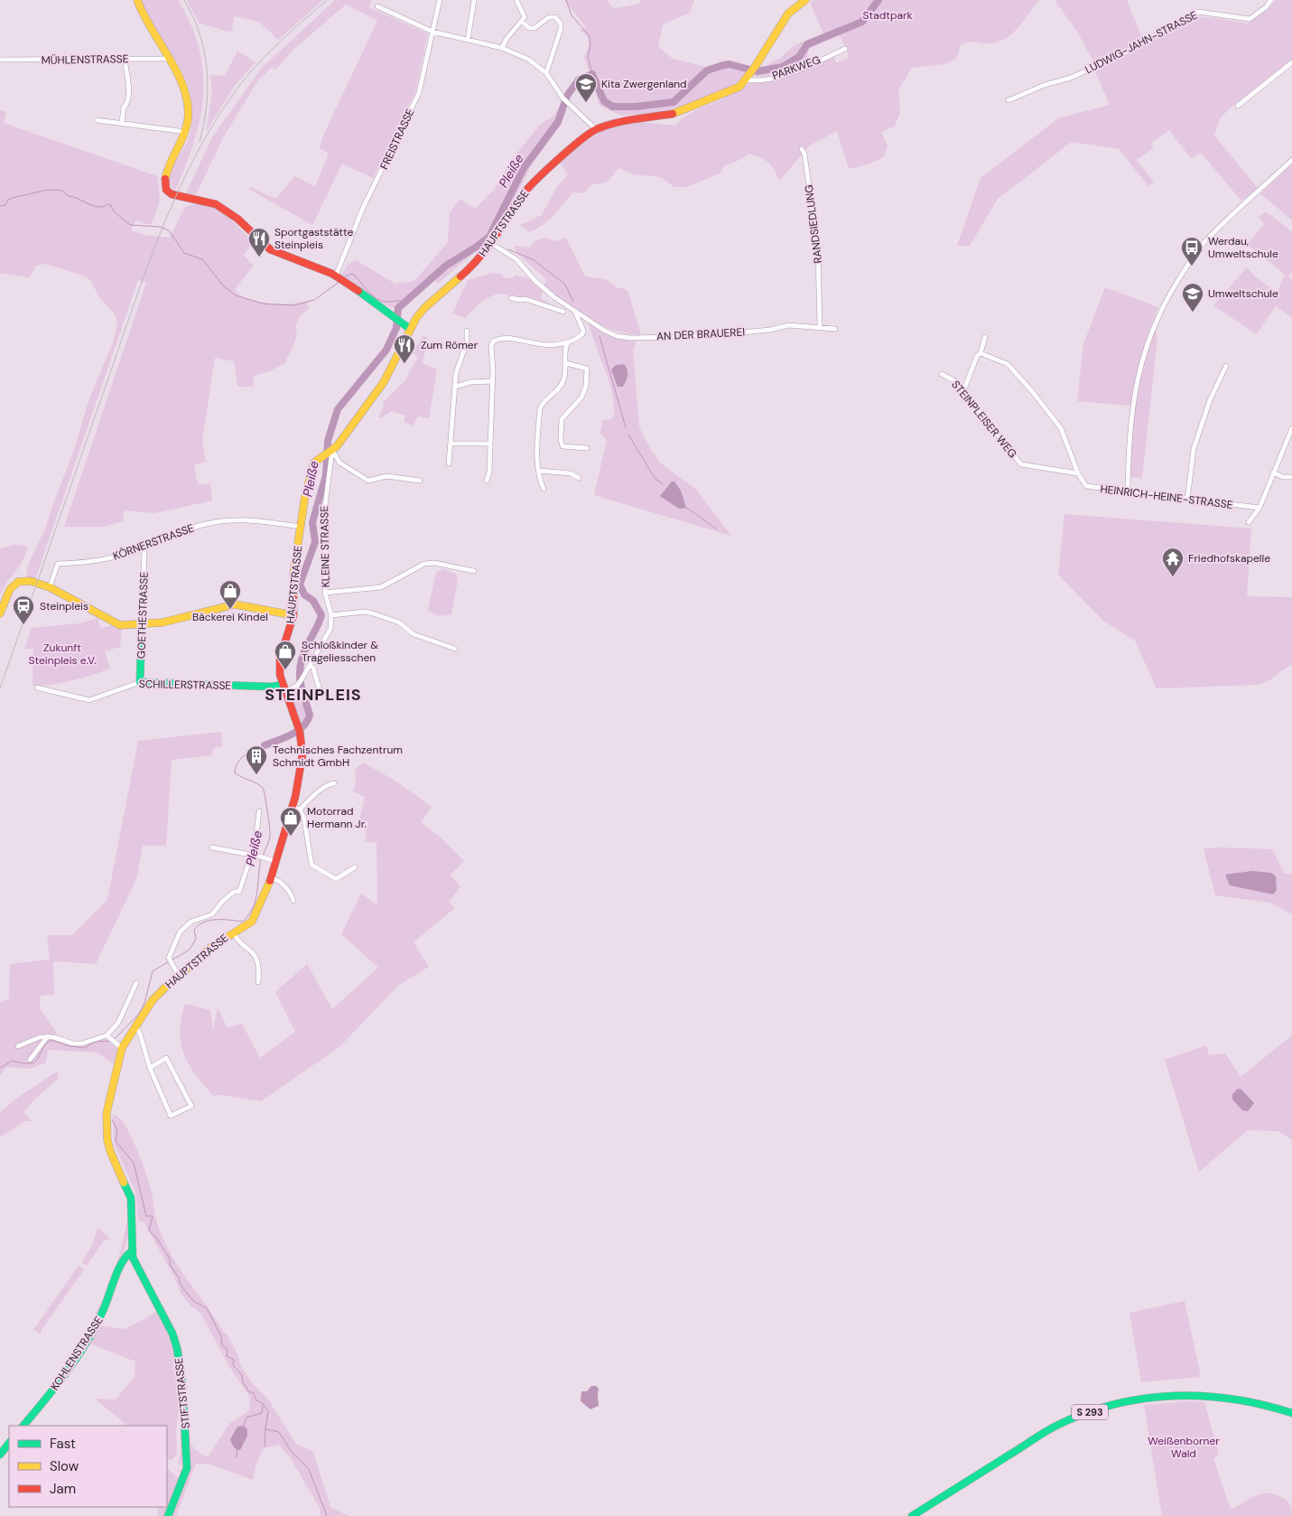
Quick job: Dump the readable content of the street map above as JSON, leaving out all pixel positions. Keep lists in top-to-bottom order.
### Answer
{
  "streets": {
    "main road": [
      "HAUPTSTRASSE",
      "GOETHESTRASSE",
      "SCHILLERSTRASSE",
      "KOHLENSTRASSE",
      "STIFTSTRASSE",
      "S 293"
    ],
    "street": [
      "LUDWIG-JAHN-STRASSE",
      "MÜHLENSTRASSE",
      "PARKWEG",
      "FREISTRASSE",
      "RANDSIEDLUNG",
      "AN DER BRAUEREI",
      "STEINPLEISER WEG",
      "HEINRICH-HEINE-STRASSE",
      "KÖRNERSTRASSE",
      "KLEINE STRASSE"
    ]
  },
  "crossings": [
    ["PARKWEG", "HAUPTSTRASSE"],
    ["HAUPTSTRASSE", "AN DER BRAUEREI"],
    ["HAUPTSTRASSE", "KÖRNERSTRASSE"],
    ["HAUPTSTRASSE", "KLEINE STRASSE"],
    ["HAUPTSTRASSE", "SCHILLERSTRASSE"],
    ["HAUPTSTRASSE", "KOHLENSTRASSE"],
    ["HAUPTSTRASSE", "STIFTSTRASSE"],
    ["RANDSIEDLUNG", "AN DER BRAUEREI"],
    ["STEINPLEISER WEG", "HEINRICH-HEINE-STRASSE"],
    ["KÖRNERSTRASSE", "GOETHESTRASSE"],
    ["KLEINE STRASSE", "SCHILLERSTRASSE"],
    ["GOETHESTRASSE", "SCHILLERSTRASSE"],
    ["KOHLENSTRASSE", "STIFTSTRASSE"]
  ],
  "districts": ["STEINPLEIS"],
  "water": ["Pleiße"],
  "parks": ["Stadtpark", "Zukunft Steinpleis e.V.", "Weißenborner Wald"],
  "places": {
    "school or university": ["Kita Zwergenland", "Umweltschule"],
    "restaurant": ["Sportgaststätte Steinpleis", "Zum Römer"],
    "bus stop": ["Werdau, Umweltschule"],
    "temple": ["Friedhofskapelle"],
    "shop": ["Bäckerei Kindel", "Schloßkinder & Trageliesschen", "Motorrad Hermann Jr."],
    "station": ["Steinpleis"],
    "building": ["Technisches Fachzentrum Schmidt GmbH"]
  },
  "legend": ["Fast", "Slow", "Jam"]
}
